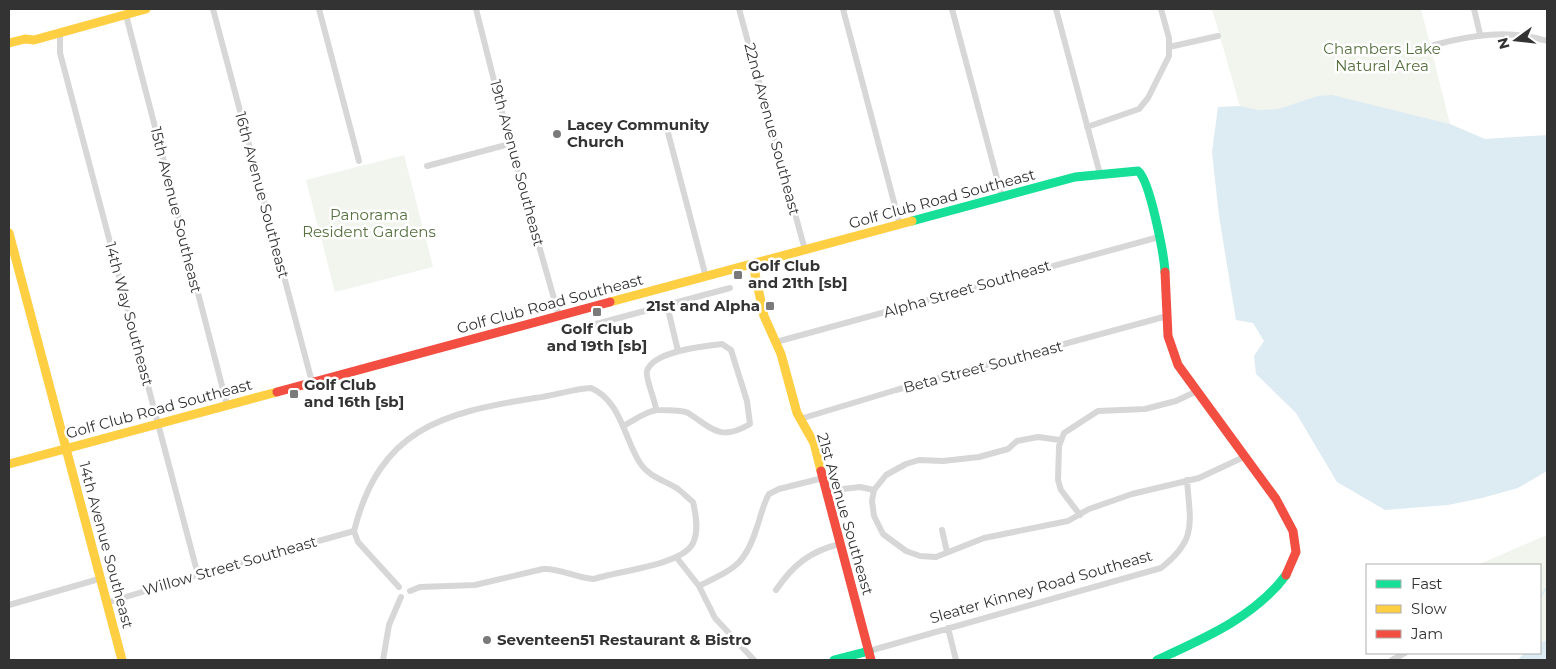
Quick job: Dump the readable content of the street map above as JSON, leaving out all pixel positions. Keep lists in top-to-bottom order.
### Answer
{
  "streets": {
    "street": [
      "22nd Avenue Southeast",
      "19th Avenue Southeast",
      "16th Avenue Southeast",
      "Golf Club Road Southeast",
      "15th Avenue Southeast",
      "Alpha Street Southeast",
      "14th Way Southeast",
      "Beta Street Southeast",
      "21st Avenue Southeast",
      "14th Avenue Southeast",
      "Willow Street Southeast",
      "Sleater Kinney Road Southeast"
    ]
  },
  "crossings": [
    ["22nd Avenue Southeast", "Golf Club Road Southeast"],
    ["19th Avenue Southeast", "Golf Club Road Southeast"],
    ["16th Avenue Southeast", "Golf Club Road Southeast"],
    ["Golf Club Road Southeast", "15th Avenue Southeast"],
    ["Golf Club Road Southeast", "Alpha Street Southeast"],
    ["Golf Club Road Southeast", "14th Way Southeast"],
    ["Golf Club Road Southeast", "21st Avenue Southeast"],
    ["Golf Club Road Southeast", "14th Avenue Southeast"],
    ["Alpha Street Southeast", "21st Avenue Southeast"],
    ["14th Way Southeast", "Willow Street Southeast"],
    ["Beta Street Southeast", "21st Avenue Southeast"],
    ["21st Avenue Southeast", "Sleater Kinney Road Southeast"],
    ["14th Avenue Southeast", "Willow Street Southeast"]
  ],
  "parks": ["Chambers Lake Natural Area", "Panorama Resident Gardens"],
  "places": {
    "other": ["Lacey Community Church", "Seventeen51 Restaurant & Bistro"],
    "transit": [
      "Golf Club and 21th [sb]",
      "21st and Alpha",
      "Golf Club and 19th [sb]",
      "Golf Club and 16th [sb]"
    ]
  },
  "legend": ["Fast", "Slow", "Jam"],
  "north": "left"
}
